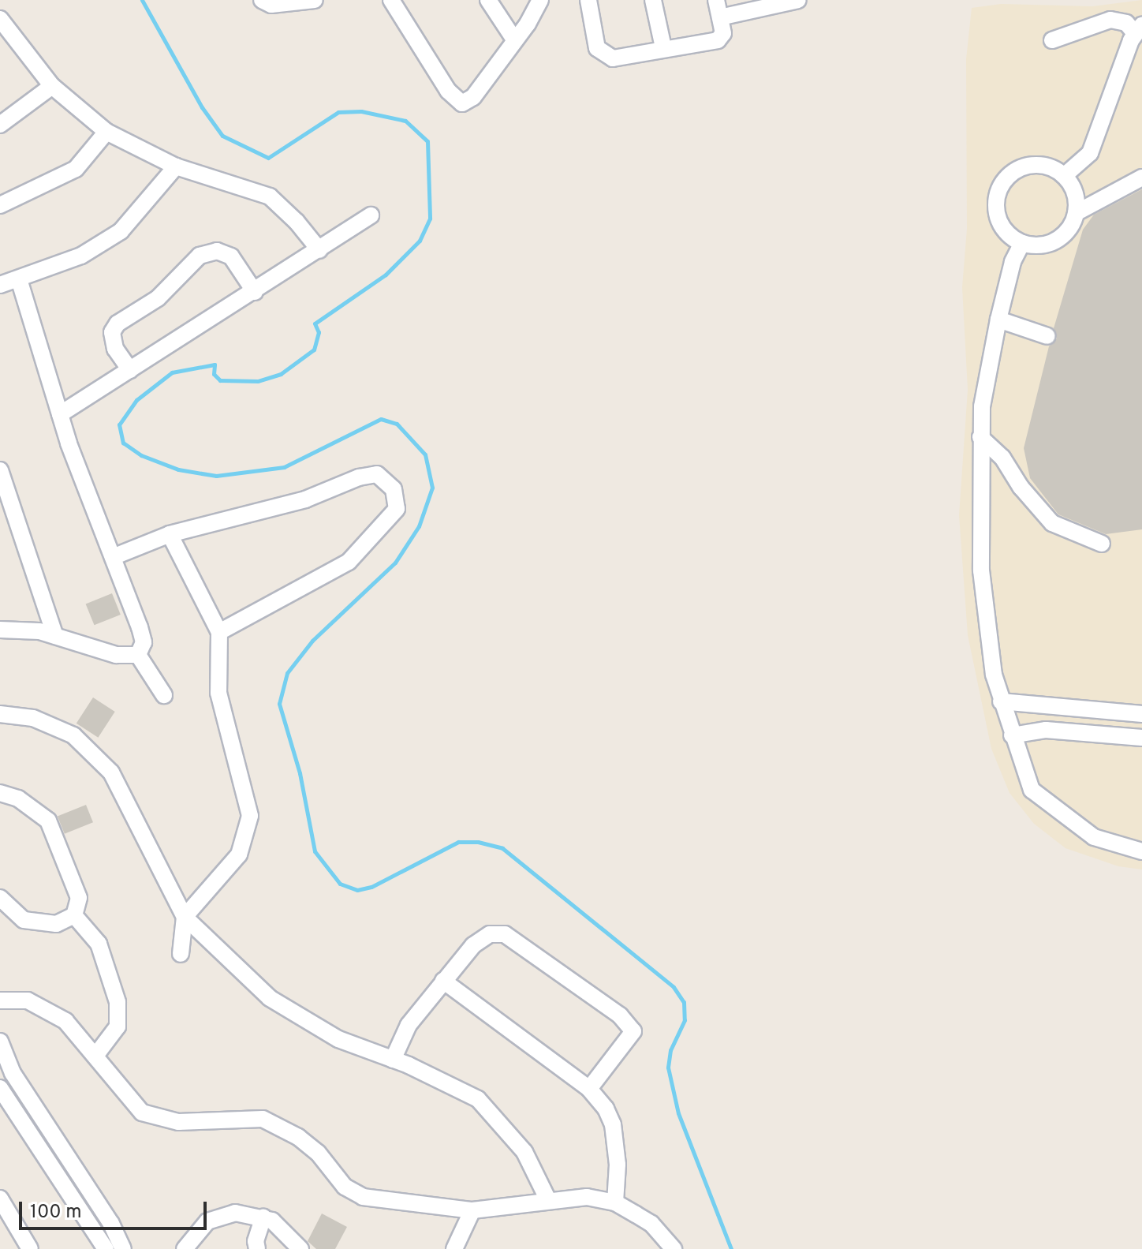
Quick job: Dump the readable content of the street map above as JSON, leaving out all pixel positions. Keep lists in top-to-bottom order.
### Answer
{
  "scale_bar": "100 m"
}
